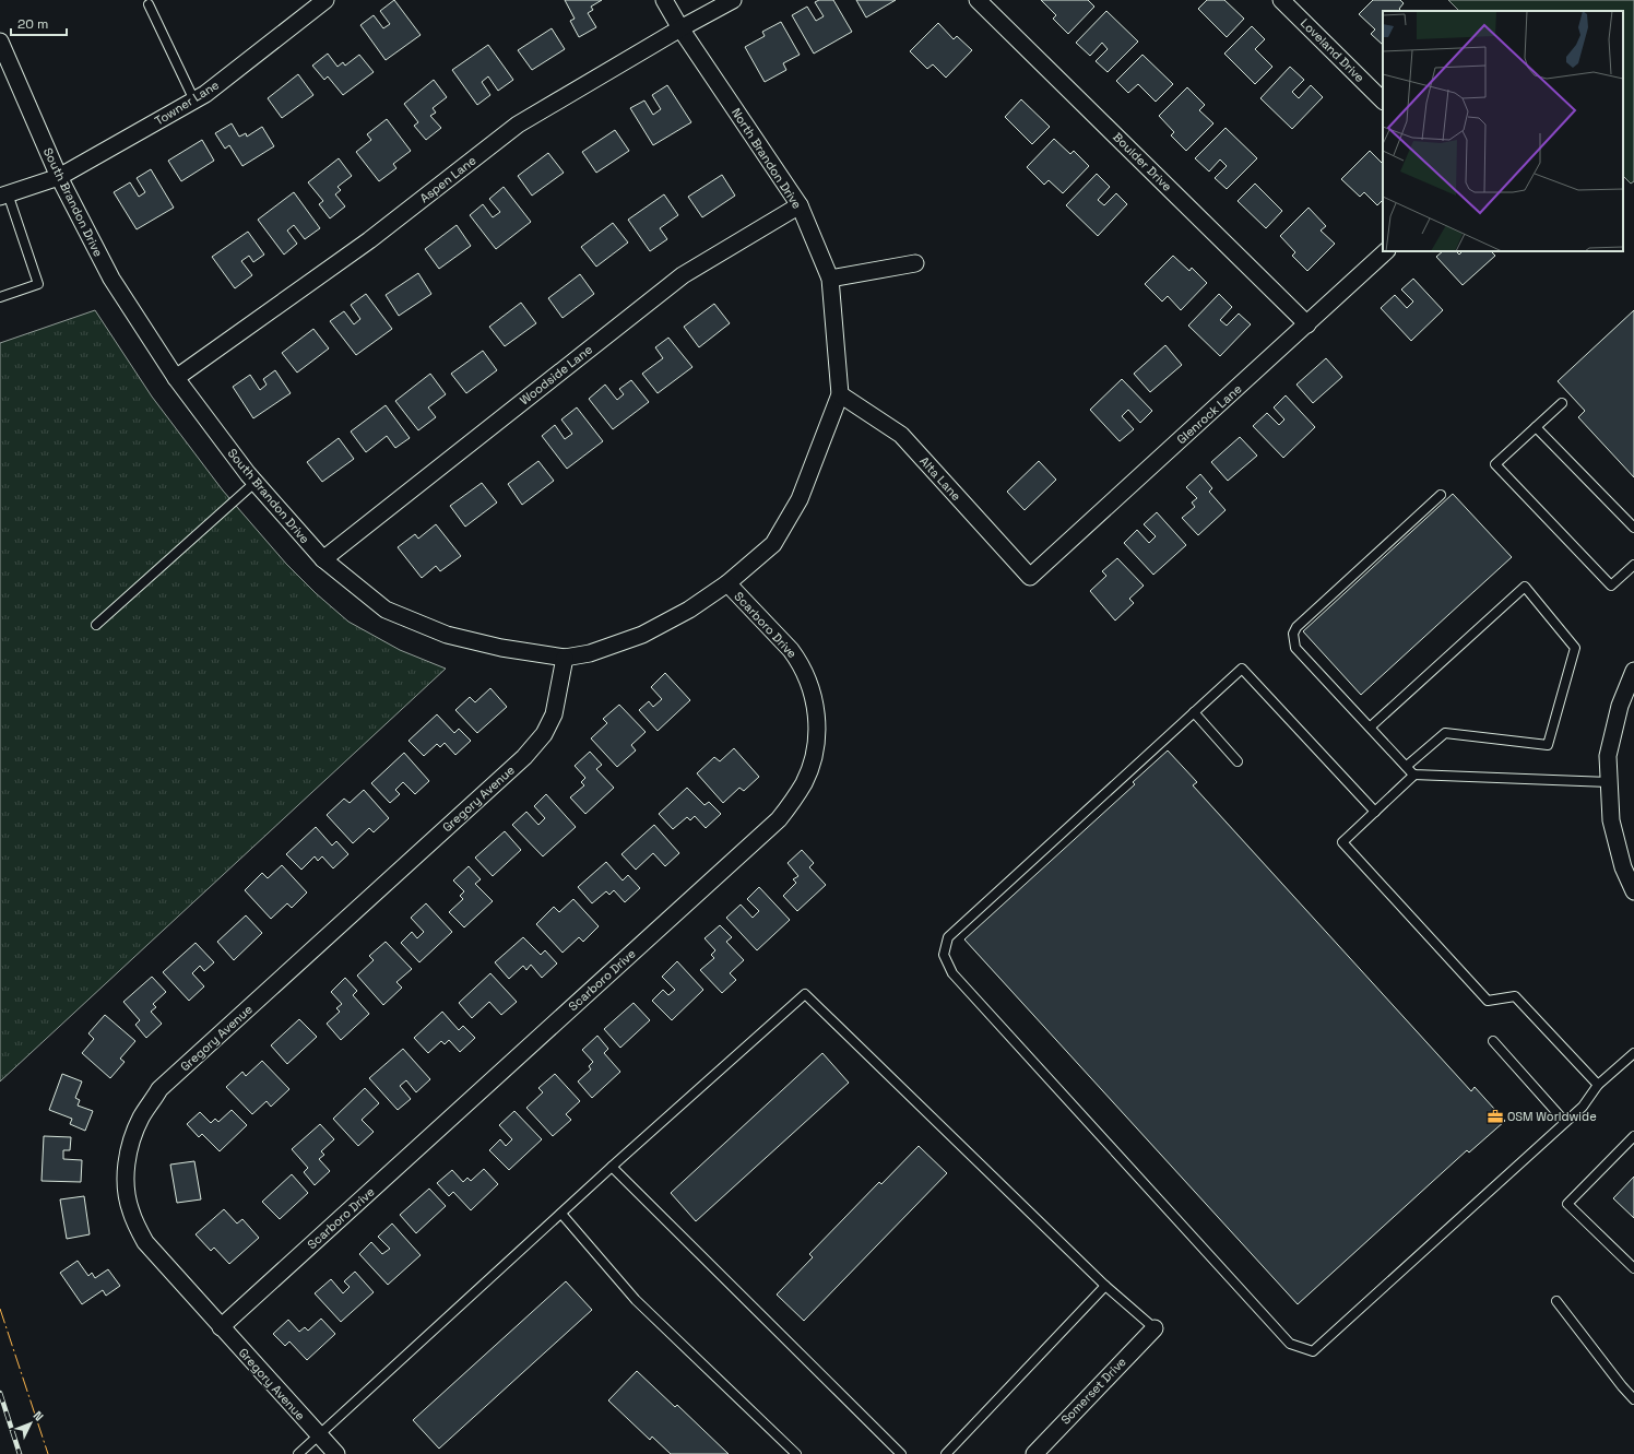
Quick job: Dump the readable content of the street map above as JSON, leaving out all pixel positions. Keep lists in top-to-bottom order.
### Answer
{
  "streets": {
    "street": [
      "Loveland Drive",
      "Towner Lane",
      "North Brandon Drive",
      "Boulder Drive",
      "Aspen Lane",
      "South Brandon Drive",
      "Woodside Lane",
      "Glenrock Lane",
      "Alta Lane",
      "Scarboro Drive",
      "Gregory Avenue",
      "Somerset Drive"
    ]
  },
  "crossings": [
    ["Towner Lane", "South Brandon Drive"],
    ["North Brandon Drive", "Aspen Lane"],
    ["North Brandon Drive", "South Brandon Drive"],
    ["North Brandon Drive", "Woodside Lane"],
    ["North Brandon Drive", "Alta Lane"],
    ["North Brandon Drive", "Scarboro Drive"],
    ["Boulder Drive", "Glenrock Lane"],
    ["Aspen Lane", "South Brandon Drive"],
    ["South Brandon Drive", "Woodside Lane"],
    ["South Brandon Drive", "Scarboro Drive"],
    ["South Brandon Drive", "Gregory Avenue"],
    ["Glenrock Lane", "Alta Lane"],
    ["Scarboro Drive", "Gregory Avenue"]
  ],
  "places": {
    "office": ["OSM Worldwide"]
  },
  "scale_bar": "20 m",
  "north": "top right"
}
